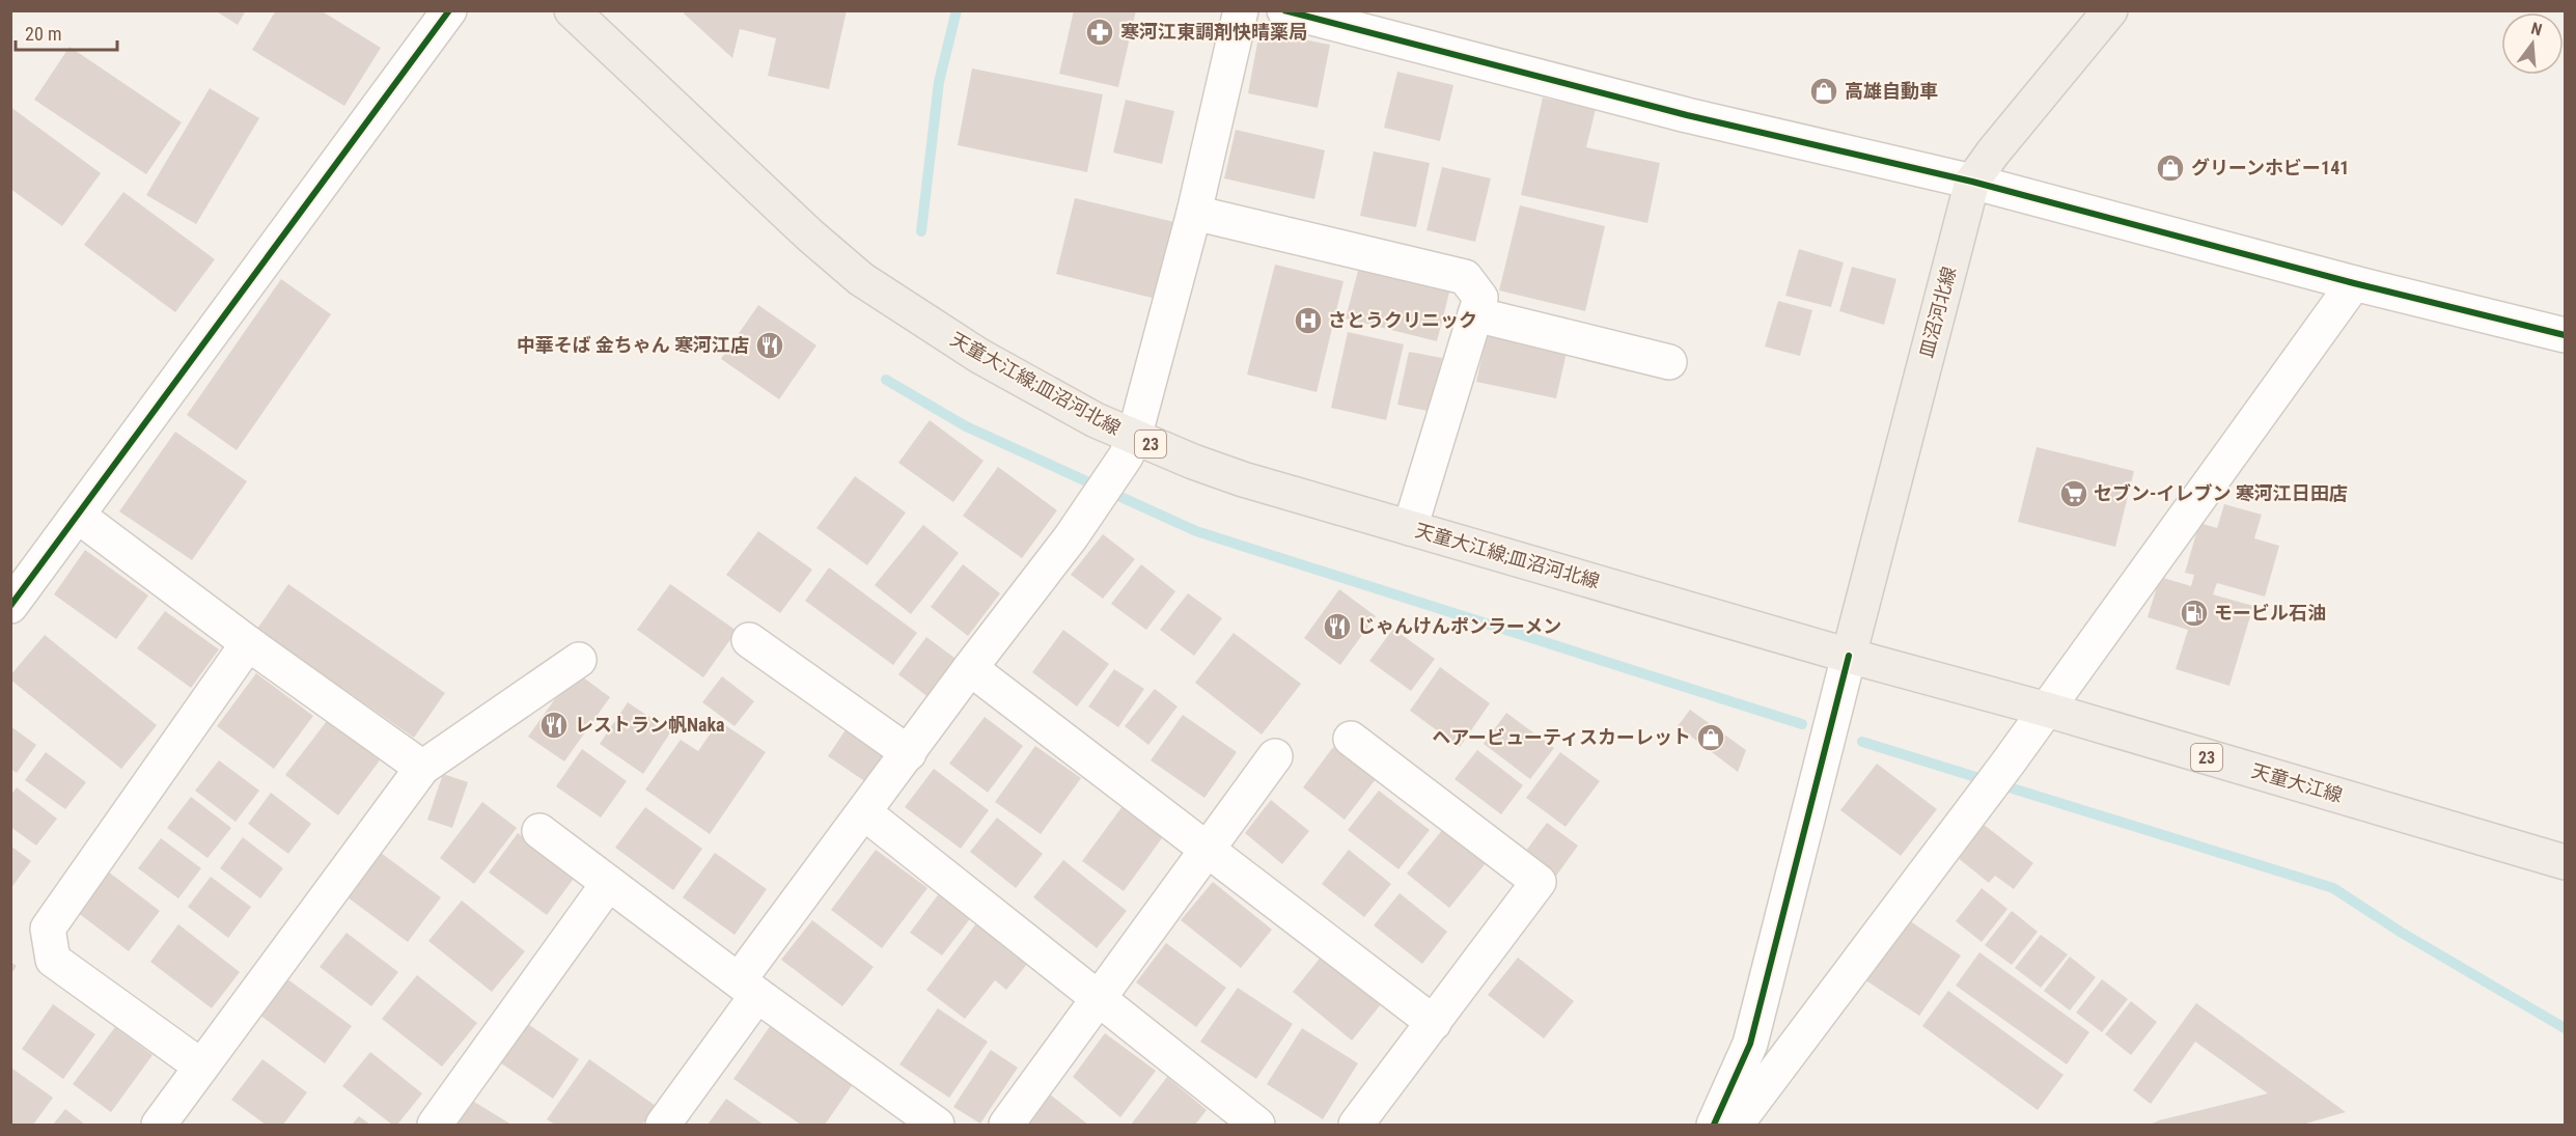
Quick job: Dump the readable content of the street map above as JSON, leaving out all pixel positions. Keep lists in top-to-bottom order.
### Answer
{
  "streets": {
    "main road": [
      "皿沼河北線",
      "天童大江線;皿沼河北線",
      "23",
      "天童大江線"
    ]
  },
  "crossings": [
    ["皿沼河北線", "天童大江線;皿沼河北線"],
    ["皿沼河北線", "天童大江線"],
    ["天童大江線;皿沼河北線", "天童大江線"]
  ],
  "places": {
    "pharmacy": ["寒河江東調剤快晴薬局"],
    "shop": ["高雄自動車", "グリーンホビー141", "ヘアービューティスカーレット"],
    "hospital": ["さとうクリニック"],
    "restaurant": ["中華そば 金ちゃん 寒河江店", "じゃんけんポンラーメン", "レストラン帆Naka"],
    "supermarket": ["セブン-イレブン 寒河江日田店"],
    "fuel station": ["モービル石油"]
  },
  "scale_bar": "20 m",
  "north": "top"
}
